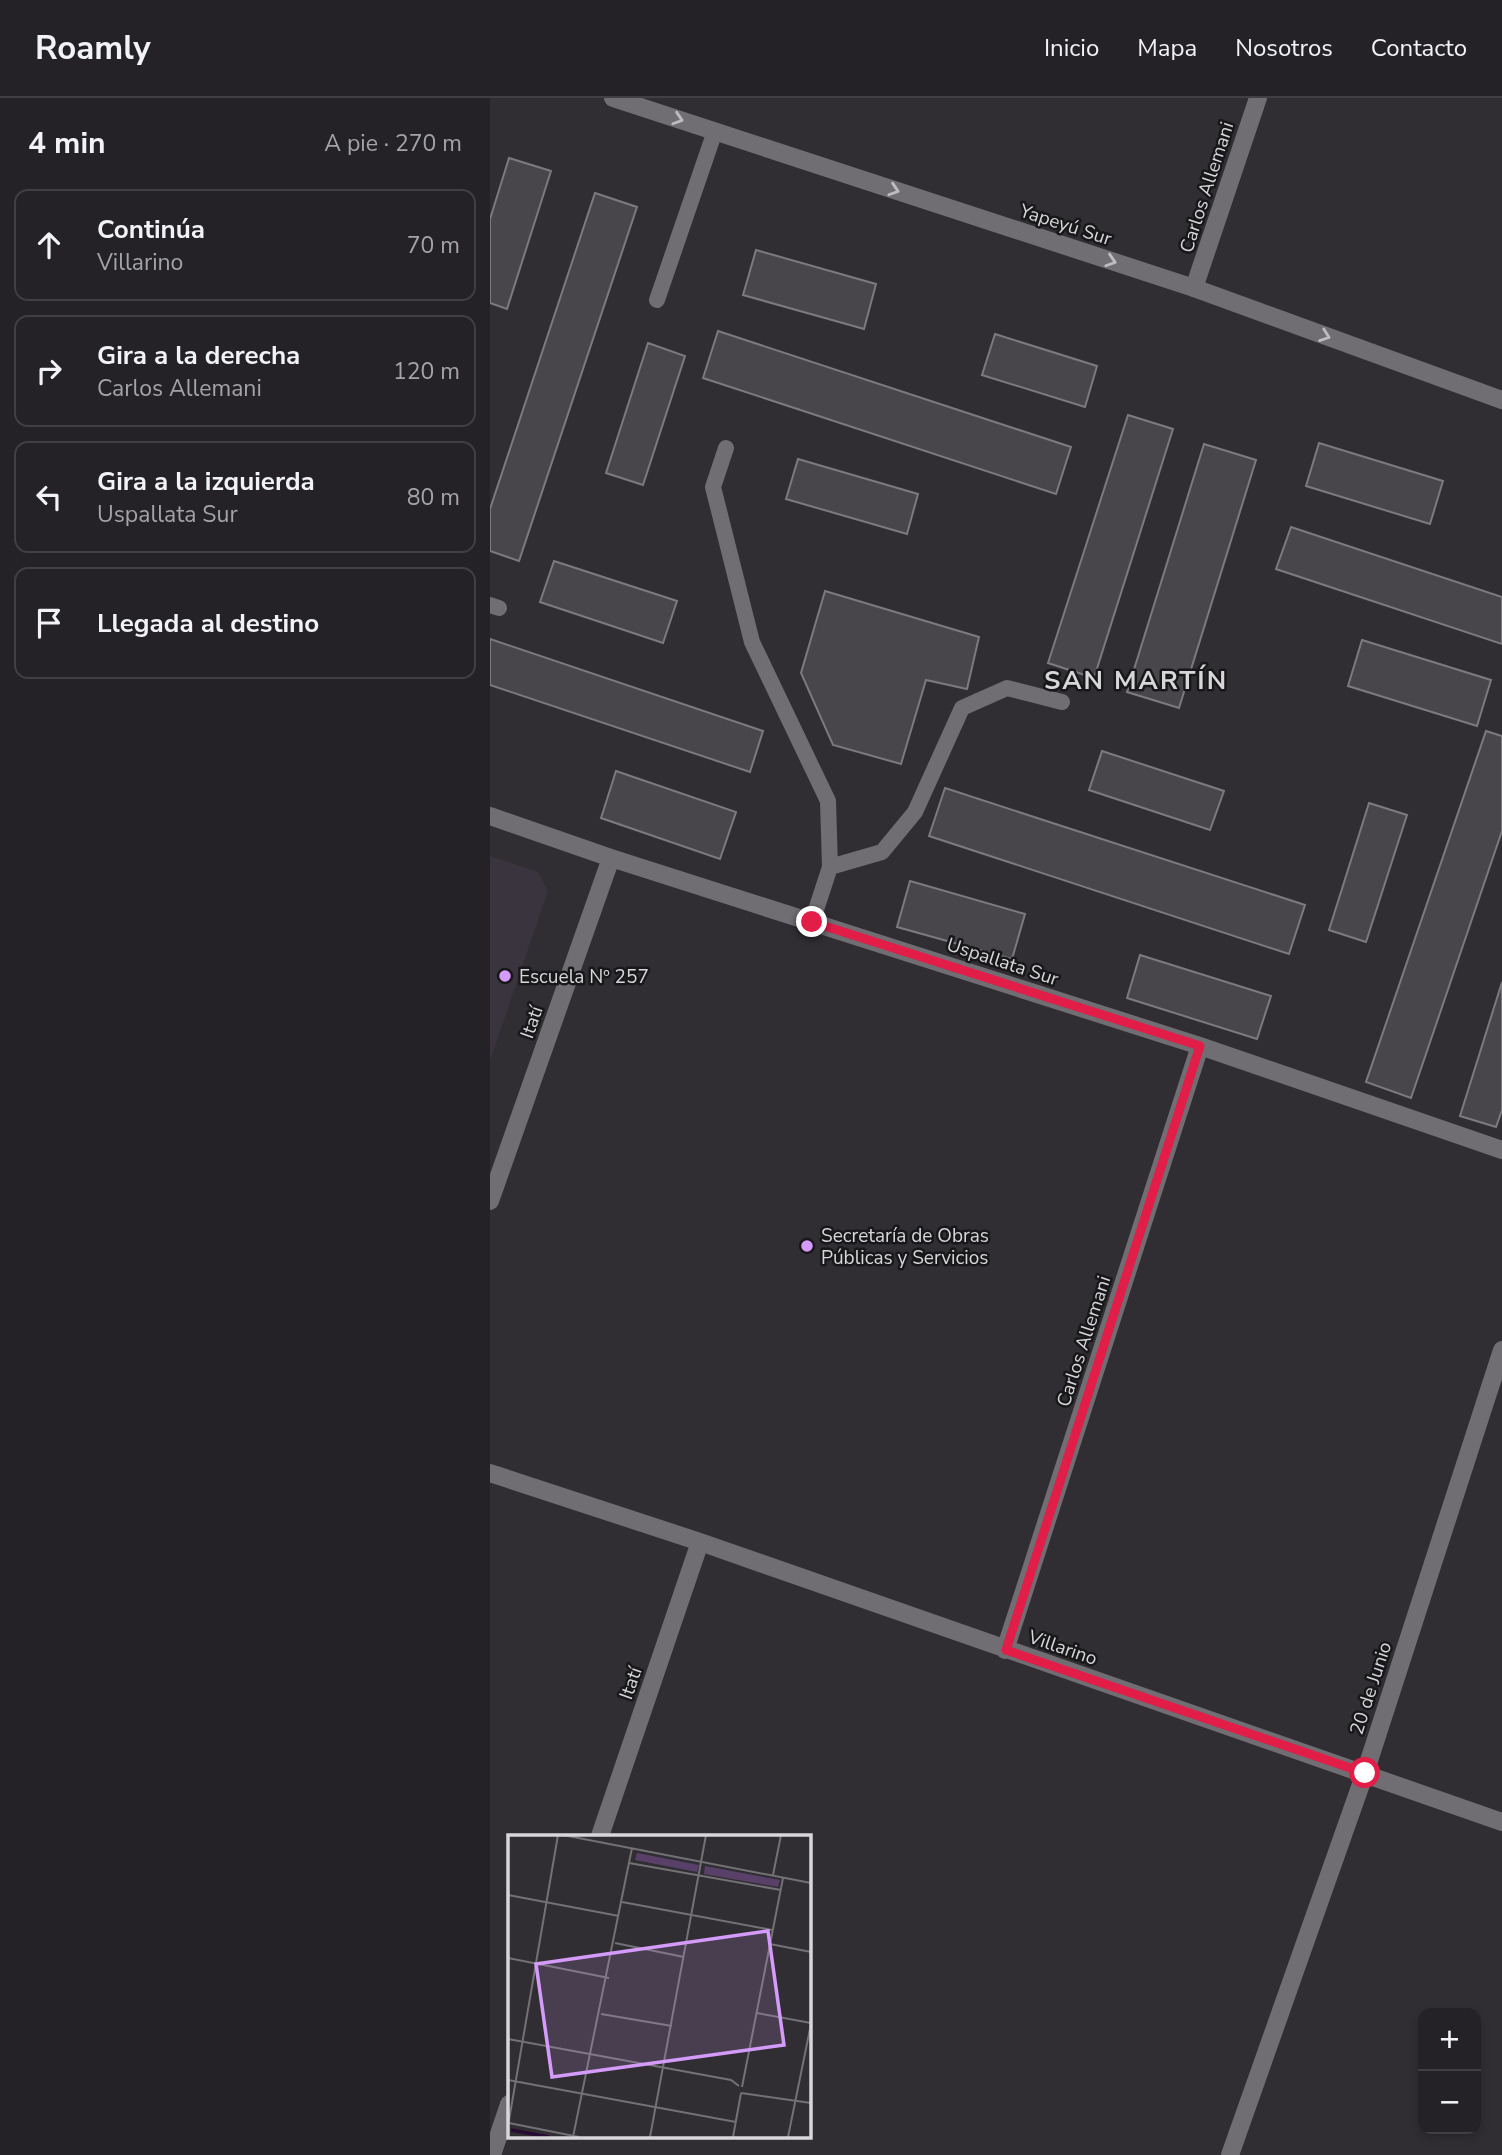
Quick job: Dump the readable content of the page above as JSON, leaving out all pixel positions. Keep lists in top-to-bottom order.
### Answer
{
  "streets": {
    "street": [
      "Carlos Allemani",
      "Yapeyú Sur",
      "Uspallata Sur",
      "Itatí",
      "Villarino",
      "20 de Junio"
    ]
  },
  "crossings": [
    ["Carlos Allemani", "Yapeyú Sur"],
    ["Carlos Allemani", "Uspallata Sur"],
    ["Carlos Allemani", "Villarino"],
    ["Uspallata Sur", "Itatí"],
    ["Itatí", "Villarino"],
    ["Villarino", "20 de Junio"]
  ],
  "one_way": ["Yapeyú Sur"],
  "districts": ["SAN MARTÍN"],
  "places": ["Escuela Nº 257", "Secretaría de Obras Públicas y Servicios"],
  "page": {
    "header": "Roamly",
    "nav": [
      "Inicio",
      "Mapa",
      "Nosotros",
      "Contacto"
    ],
    "heading": ["4 min", "A pie · 270 m"],
    "list": [
      ["Continúa", "Villarino", "70 m"],
      ["Gira a la derecha", "Carlos Allemani", "120 m"],
      ["Gira a la izquierda", "Uspallata Sur", "80 m"],
      "Llegada al destino"
    ],
    "map_buttons": ["+", "−"]
  }
}
